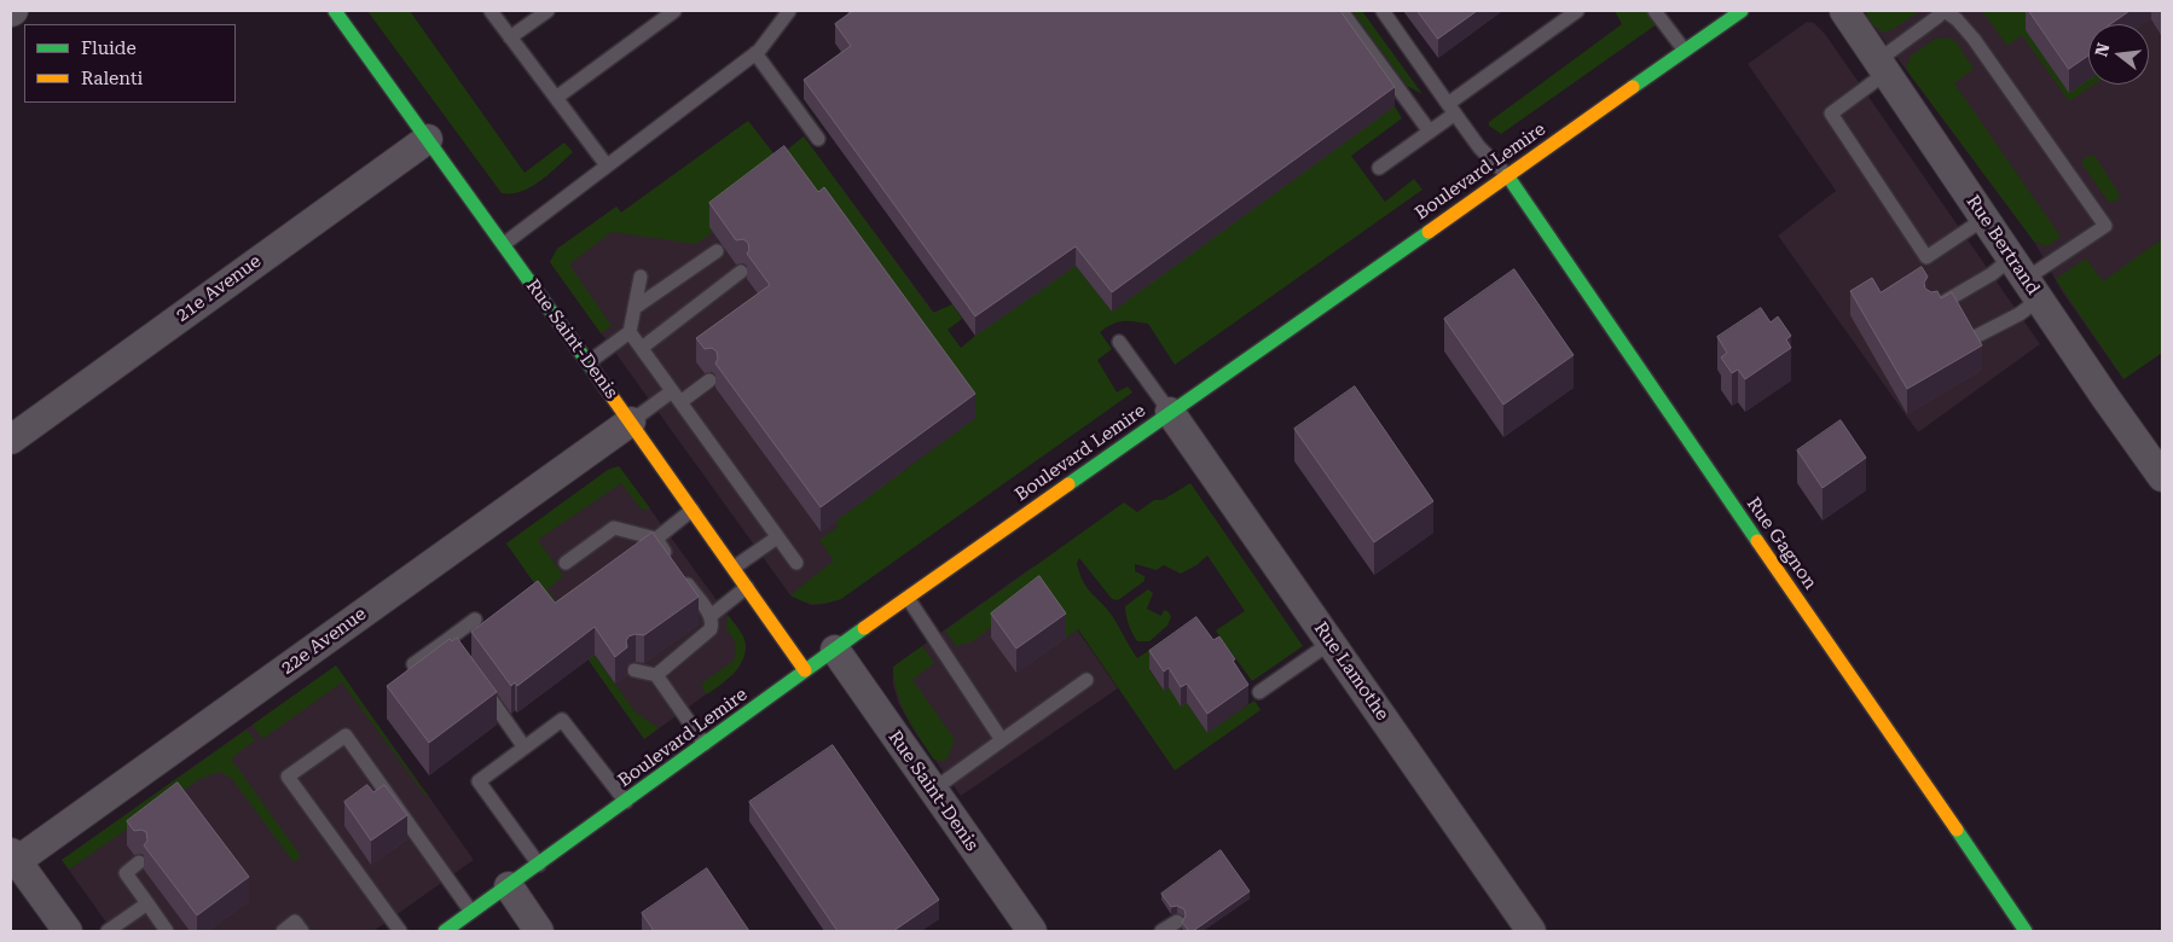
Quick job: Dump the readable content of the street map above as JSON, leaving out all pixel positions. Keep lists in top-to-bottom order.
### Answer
{
  "streets": {
    "street": [
      "Boulevard Lemire",
      "Rue Bertrand",
      "21e Avenue",
      "Rue Saint-Denis",
      "Rue Gagnon",
      "22e Avenue",
      "Rue Lamothe"
    ]
  },
  "crossings": [
    ["Boulevard Lemire", "Rue Saint-Denis"],
    ["Boulevard Lemire", "Rue Gagnon"],
    ["Boulevard Lemire", "Rue Lamothe"],
    ["21e Avenue", "Rue Saint-Denis"],
    ["Rue Saint-Denis", "22e Avenue"]
  ],
  "legend": ["Fluide", "Ralenti"],
  "north": "left"
}
